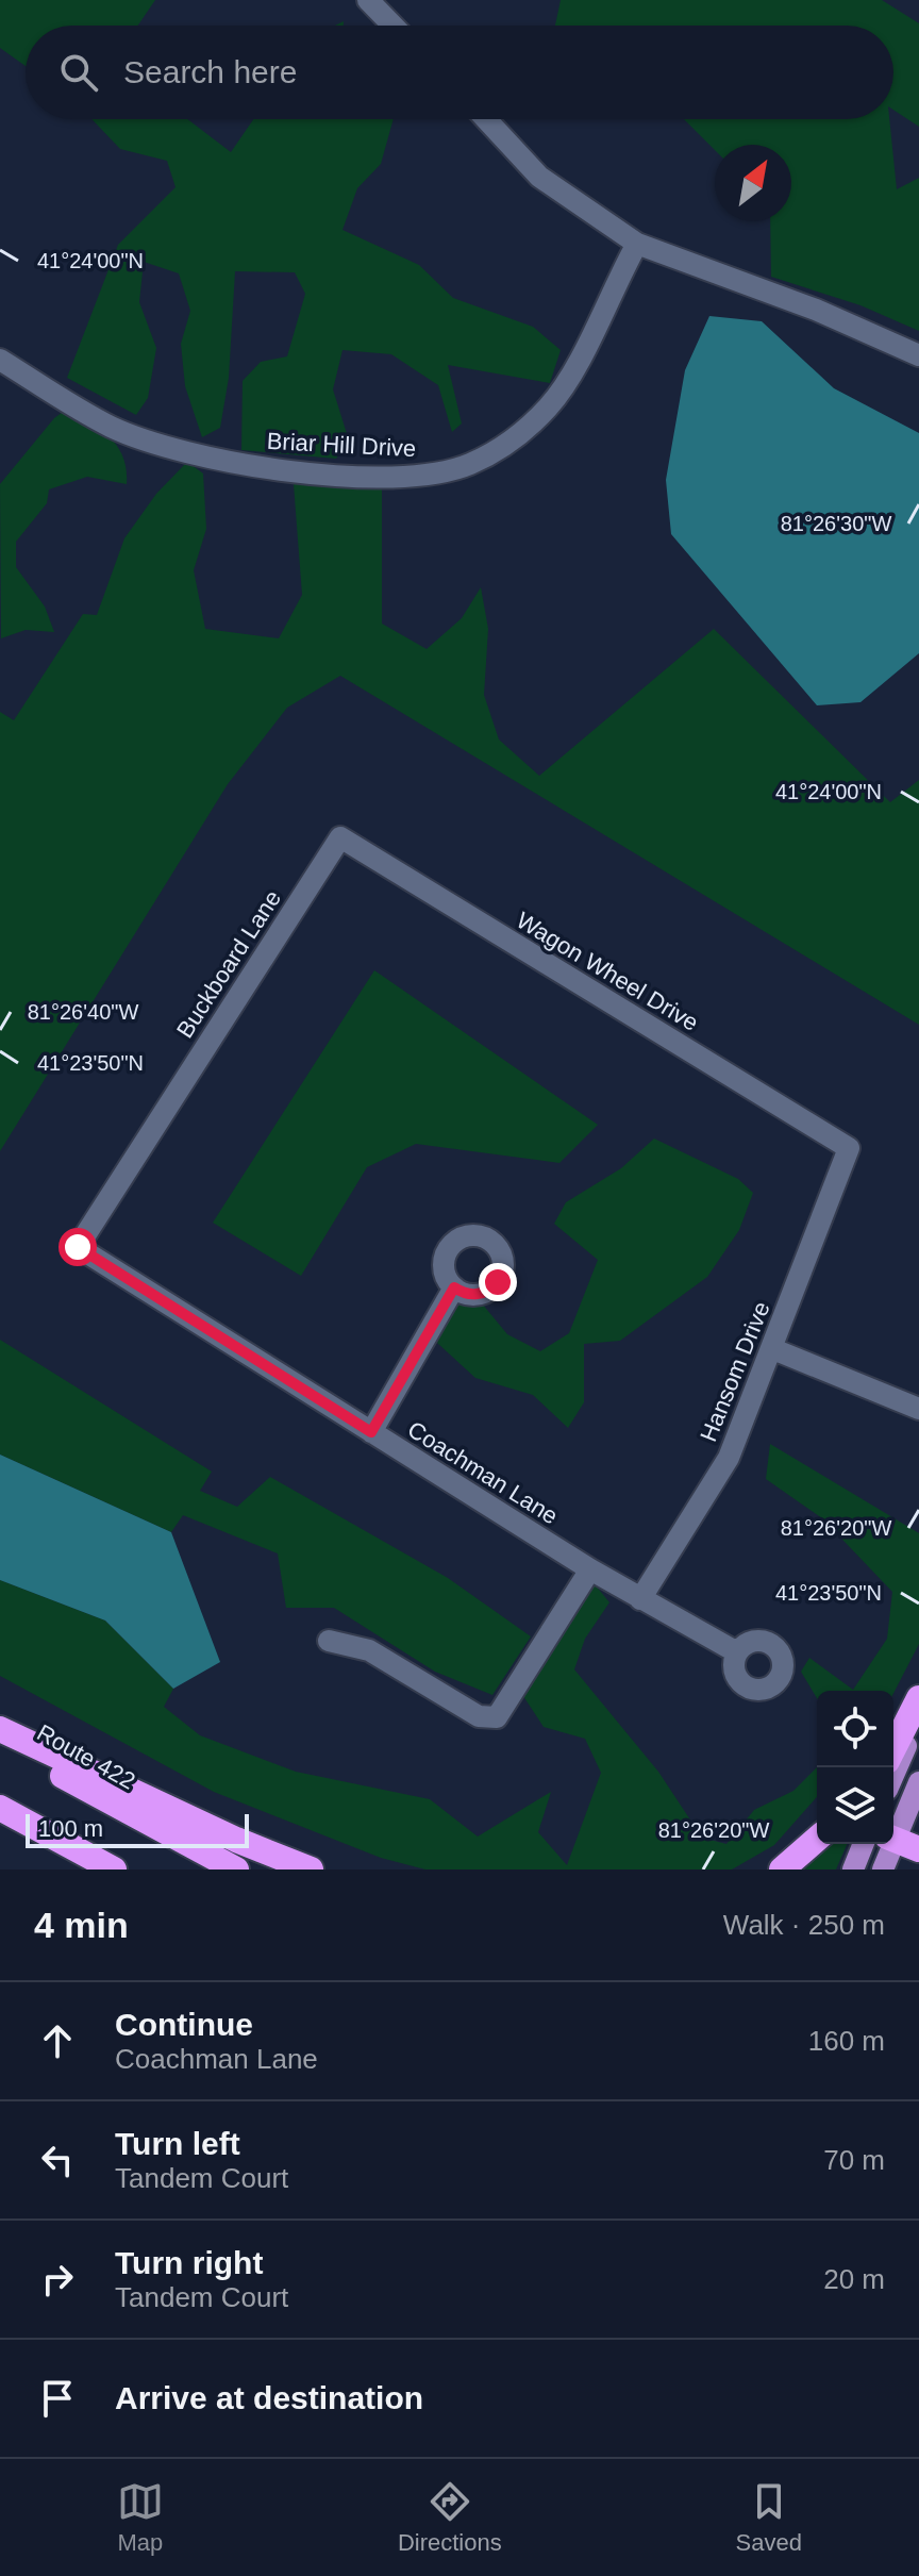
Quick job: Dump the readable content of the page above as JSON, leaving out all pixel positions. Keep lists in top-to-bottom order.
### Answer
{
  "streets": {
    "highway": ["Route 422"],
    "street": [
      "Briar Hill Drive",
      "Buckboard Lane",
      "Wagon Wheel Drive",
      "Hansom Drive",
      "Coachman Lane"
    ]
  },
  "crossings": [
    ["Buckboard Lane", "Wagon Wheel Drive"],
    ["Buckboard Lane", "Coachman Lane"],
    ["Wagon Wheel Drive", "Hansom Drive"],
    ["Hansom Drive", "Coachman Lane"]
  ],
  "scale_bar": "100 m",
  "north": "top right",
  "page": {
    "search": "Search here",
    "scale": "100 m",
    "heading": ["4 min", "Walk · 250 m"],
    "list": [
      ["Continue", "Coachman Lane", "160 m"],
      ["Turn left", "Tandem Court", "70 m"],
      ["Turn right", "Tandem Court", "20 m"],
      "Arrive at destination"
    ],
    "nav": ["Map", "Directions", "Saved"]
  },
  "coordinates": [
    "41°24'00\"N",
    "81°26'30\"W",
    "81°26'40\"W",
    "41°23'50\"N",
    "81°26'20\"W"
  ]
}
